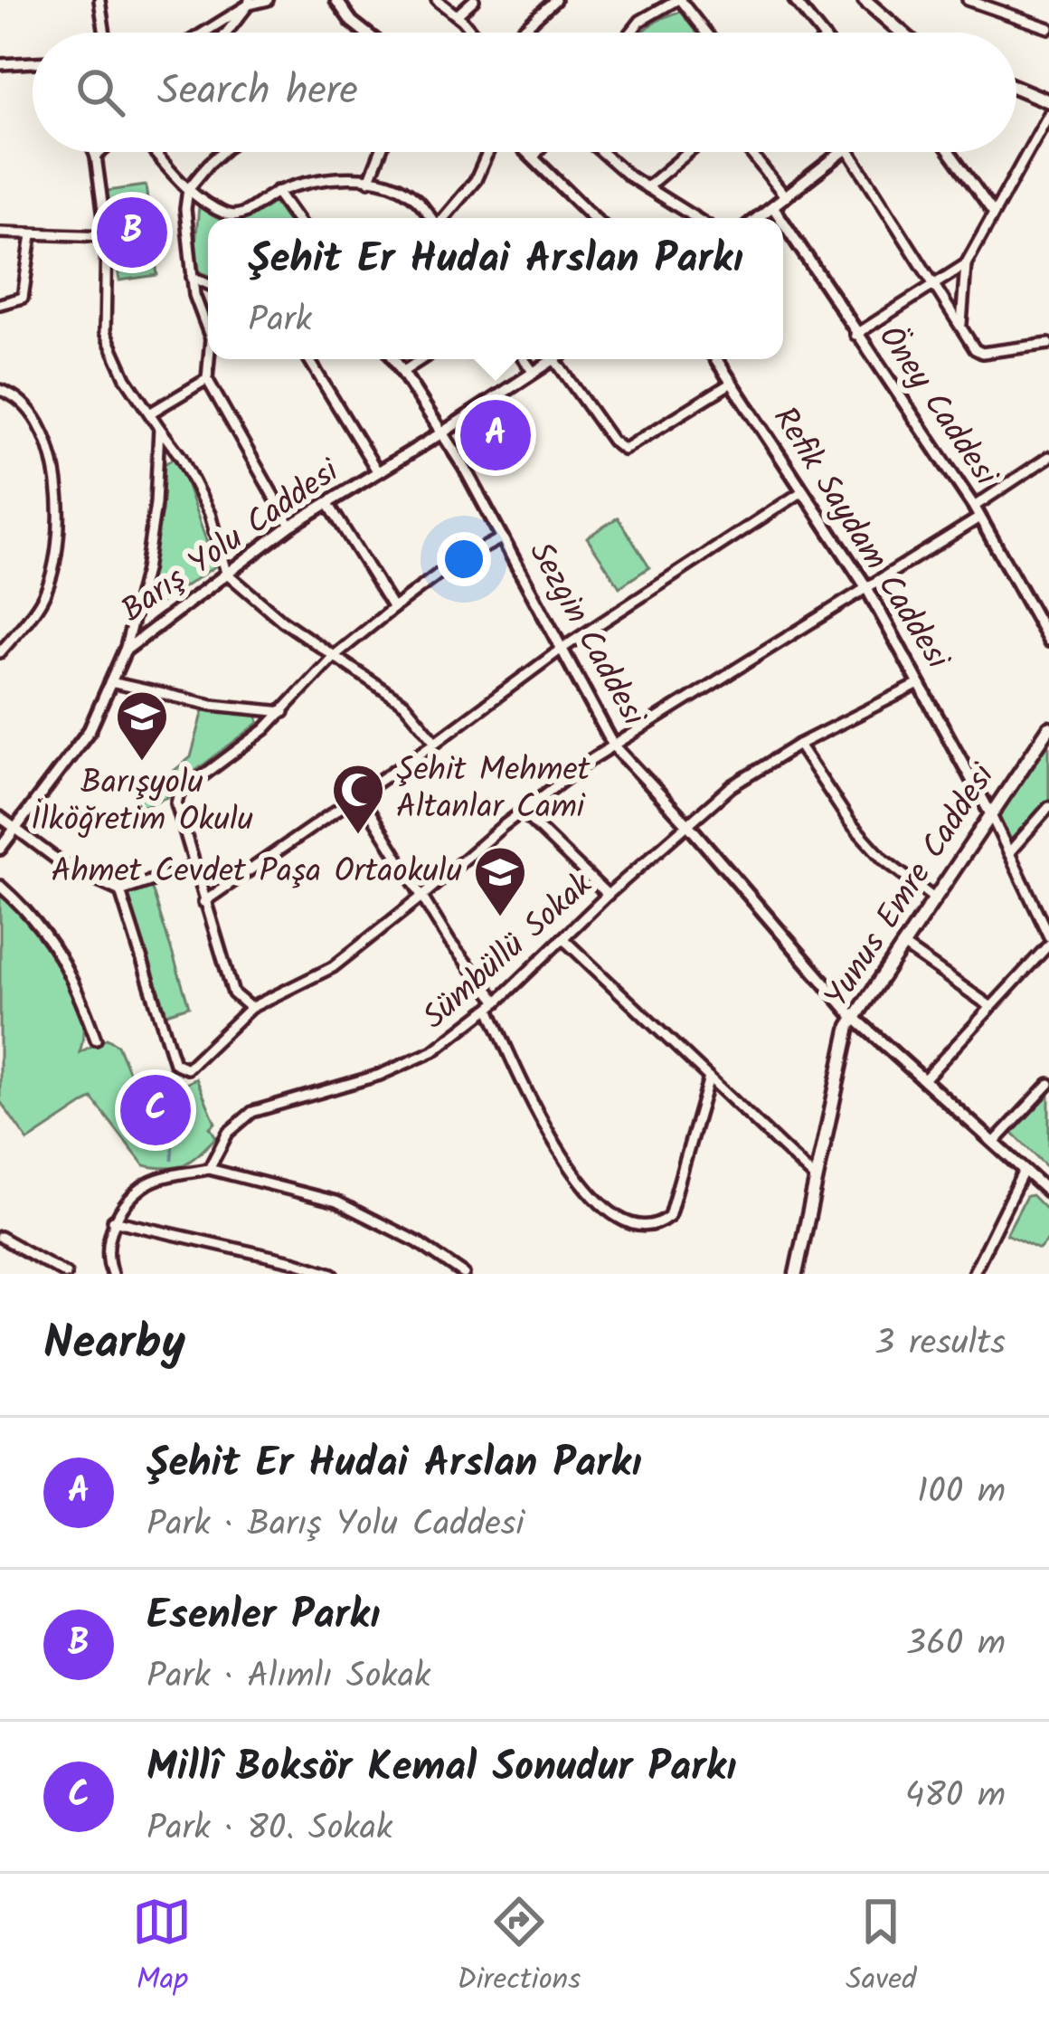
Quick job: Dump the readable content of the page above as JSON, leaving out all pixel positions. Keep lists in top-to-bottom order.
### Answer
{
  "streets": {
    "main road": ["Yunus Emre Caddesi"],
    "street": [
      "Öney Caddesi",
      "Refik Saydam Caddesi",
      "Barış Yolu Caddesi",
      "Sezgin Caddesi",
      "Sümbüllü Sokak"
    ]
  },
  "crossings": [
    ["Refik Saydam Caddesi", "Yunus Emre Caddesi"],
    ["Refik Saydam Caddesi", "Sümbüllü Sokak"],
    ["Barış Yolu Caddesi", "Sezgin Caddesi"],
    ["Sezgin Caddesi", "Yunus Emre Caddesi"],
    ["Sezgin Caddesi", "Sümbüllü Sokak"]
  ],
  "places": {
    "school or university": ["Barışyolu İlköğretim Okulu", "Ahmet Cevdet Paşa Ortaokulu"],
    "mosque": ["Şehit Mehmet Altanlar Cami"]
  },
  "page": {
    "search": "Search here",
    "pins": ["B", "A", "C"],
    "popup": ["Şehit Er Hudai Arslan Parkı", "Park"],
    "heading": ["Nearby", "3 results"],
    "list": [
      {
        "mark": "A",
        "name": "Şehit Er Hudai Arslan Parkı",
        "note": "Park · Barış Yolu Caddesi",
        "value": "100 m"
      },
      {
        "mark": "B",
        "name": "Esenler Parkı",
        "note": "Park · Alımlı Sokak",
        "value": "360 m"
      },
      {
        "mark": "C",
        "name": "Millî Boksör Kemal Sonudur Parkı",
        "note": "Park · 80. Sokak",
        "value": "480 m"
      }
    ],
    "nav": ["Map", "Directions", "Saved"]
  }
}
